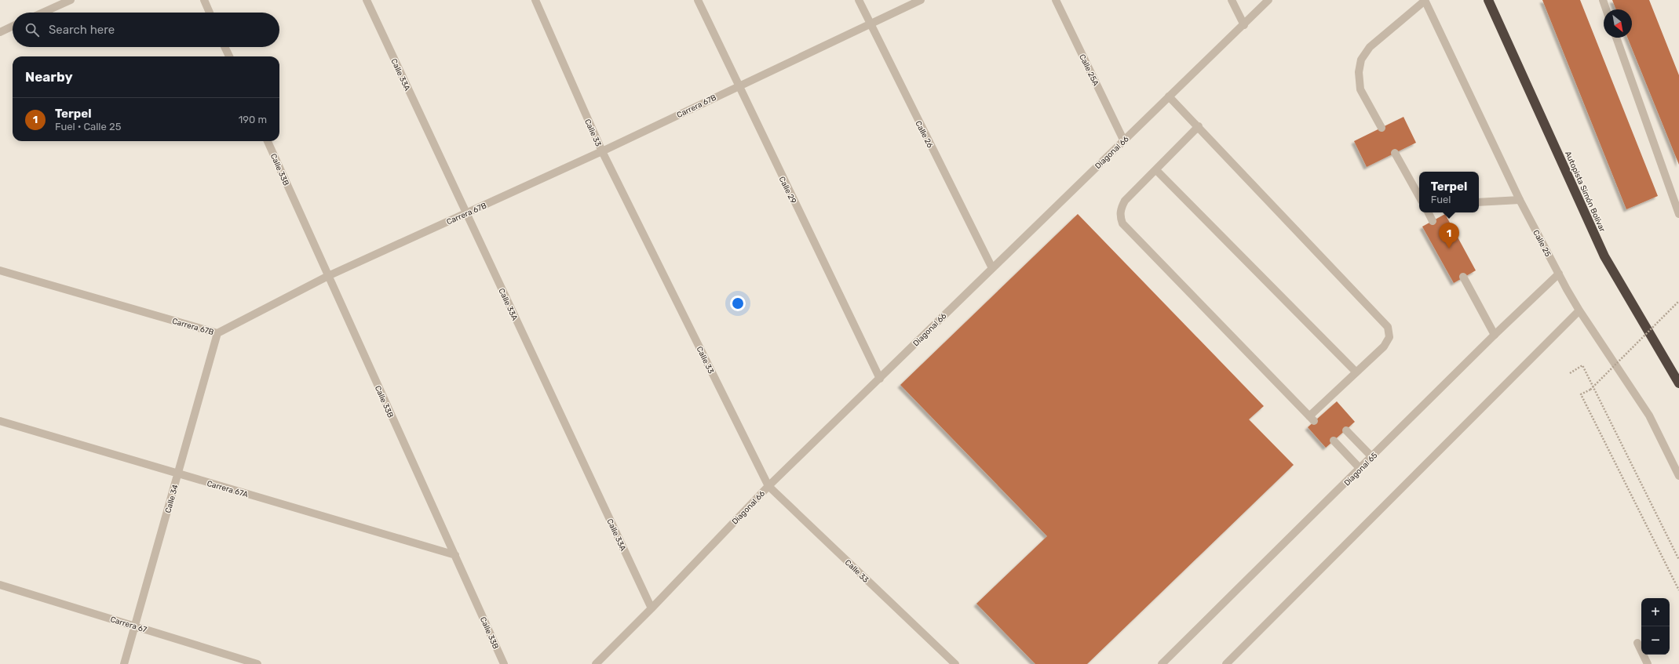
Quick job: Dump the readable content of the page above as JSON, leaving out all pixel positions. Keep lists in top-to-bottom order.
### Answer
{
  "streets": {
    "highway": ["Autopista Simón Bolívar"],
    "street": [
      "Calle 25A",
      "Calle 33A",
      "Carrera 67B",
      "Calle 33",
      "Calle 26",
      "Diagonal 66",
      "Calle 33B",
      "Calle 29",
      "Calle 25",
      "Diagonal 65",
      "Carrera 67A",
      "Calle 34",
      "Carrera 67"
    ]
  },
  "crossings": [
    ["Calle 25A", "Diagonal 66"],
    ["Calle 33A", "Carrera 67B"],
    ["Calle 33A", "Diagonal 66"],
    ["Carrera 67B", "Calle 33"],
    ["Carrera 67B", "Calle 26"],
    ["Carrera 67B", "Calle 33B"],
    ["Carrera 67B", "Calle 29"],
    ["Carrera 67B", "Calle 34"],
    ["Calle 33", "Diagonal 66"],
    ["Calle 26", "Diagonal 66"],
    ["Diagonal 66", "Calle 29"],
    ["Calle 33B", "Carrera 67A"],
    ["Calle 25", "Diagonal 65"],
    ["Carrera 67A", "Calle 34"],
    ["Calle 34", "Carrera 67"]
  ],
  "north": "bottom right",
  "page": {
    "search": "Search here",
    "heading": "Nearby",
    "list": [
      {
        "mark": "1",
        "name": "Terpel",
        "note": "Fuel · Calle 25",
        "value": "190 m"
      }
    ],
    "popup": ["Terpel", "Fuel"],
    "pins": "1",
    "map_buttons": ["+", "−"]
  }
}
